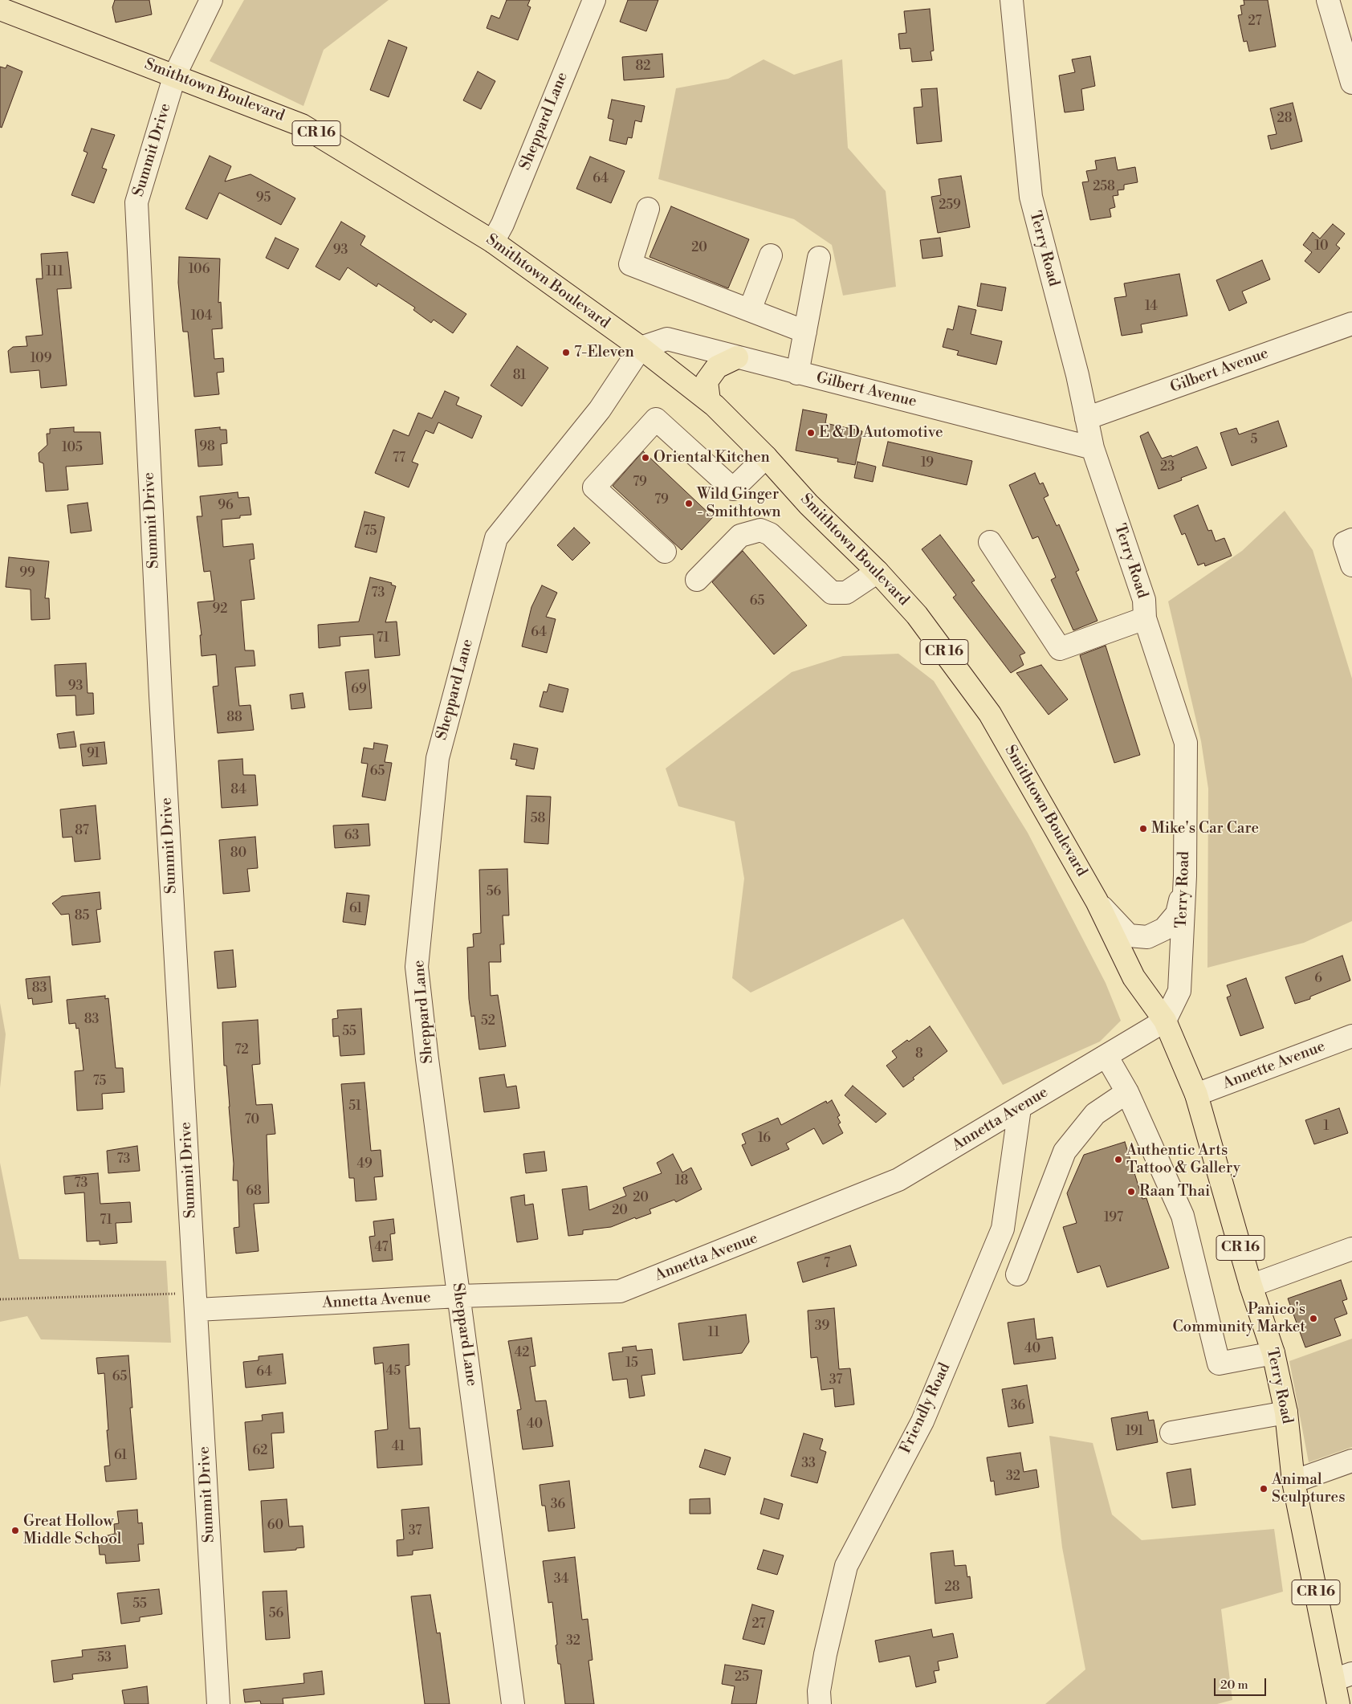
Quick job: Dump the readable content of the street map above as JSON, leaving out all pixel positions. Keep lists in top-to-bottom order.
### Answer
{
  "streets": {
    "main road": ["Smithtown Boulevard", "CR 16", "Terry Road"],
    "street": [
      "Sheppard Lane",
      "Summit Drive",
      "Gilbert Avenue",
      "Annette Avenue",
      "Annetta Avenue",
      "Friendly Road"
    ]
  },
  "crossings": [
    ["Smithtown Boulevard", "Sheppard Lane"],
    ["Smithtown Boulevard", "Summit Drive"],
    ["Smithtown Boulevard", "Terry Road"],
    ["Smithtown Boulevard", "Gilbert Avenue"],
    ["Smithtown Boulevard", "Annetta Avenue"],
    ["Sheppard Lane", "Gilbert Avenue"],
    ["Sheppard Lane", "Annetta Avenue"],
    ["Summit Drive", "Annetta Avenue"],
    ["Terry Road", "Gilbert Avenue"],
    ["Terry Road", "Annette Avenue"],
    ["Terry Road", "Annetta Avenue"],
    ["Annetta Avenue", "Friendly Road"]
  ],
  "places": [
    "7-Eleven",
    "E & D Automotive",
    "Oriental Kitchen",
    "Wild Ginger - Smithtown",
    "Mike's Car Care",
    "Authentic Arts Tattoo & Gallery",
    "Raan Thai",
    "Panico's Community Market",
    "Animal Sculptures",
    "Great Hollow Middle School"
  ],
  "house_numbers": [
    "27",
    "82",
    "28",
    "64",
    "258",
    "95",
    "259",
    "10",
    "20",
    "93",
    "106",
    "111",
    "14",
    "104",
    "109",
    "81",
    "5",
    "98",
    "105",
    "77",
    "19",
    "23",
    "79",
    "79",
    "96",
    "75",
    "99",
    "73",
    "65",
    "92",
    "64",
    "71",
    "93",
    "69",
    "88",
    "91",
    "65",
    "84",
    "58",
    "87",
    "63",
    "80",
    "56",
    "61",
    "85",
    "6",
    "83",
    "83",
    "52",
    "55",
    "72",
    "8",
    "75",
    "51",
    "70",
    "1",
    "16",
    "73",
    "49",
    "18",
    "73",
    "68",
    "20",
    "20",
    "197",
    "71",
    "47",
    "7",
    "39",
    "11",
    "40",
    "42",
    "15",
    "45",
    "64",
    "65",
    "37",
    "36",
    "40",
    "191",
    "41",
    "62",
    "61",
    "33",
    "32",
    "36",
    "60",
    "37",
    "34",
    "28",
    "55",
    "56",
    "27",
    "32",
    "53",
    "25"
  ],
  "scale_bar": "20 m"
}
